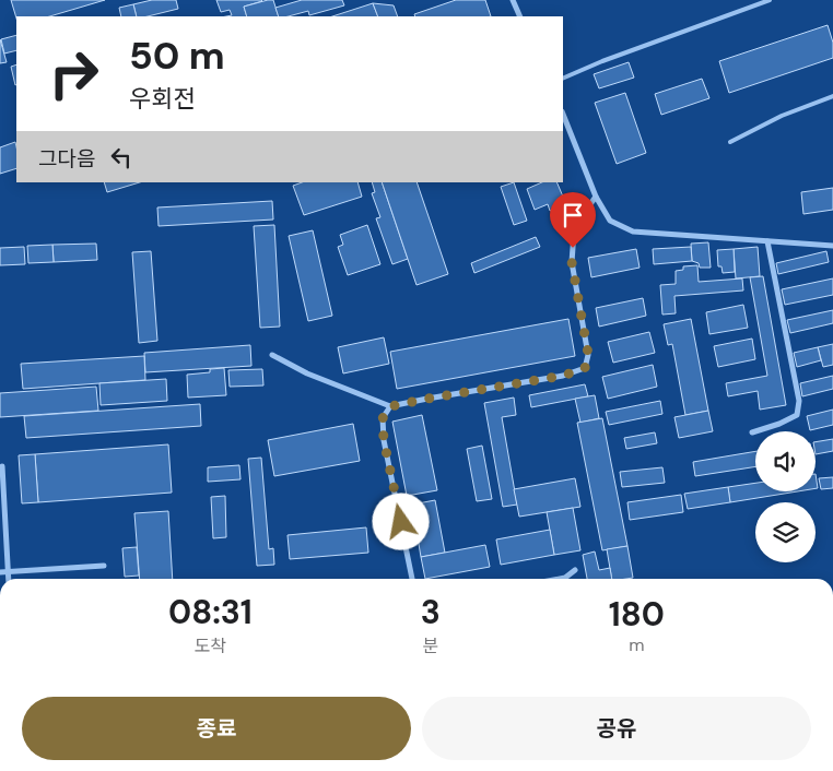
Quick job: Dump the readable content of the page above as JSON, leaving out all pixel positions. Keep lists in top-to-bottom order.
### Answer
{
  "page": {
    "turn": ["50 m", "우회전"],
    "then": "그다음",
    "eta": [
      "08:31",
      "도착",
      "3",
      "분",
      "180",
      "m"
    ],
    "buttons": ["종료", "공유"]
  }
}
